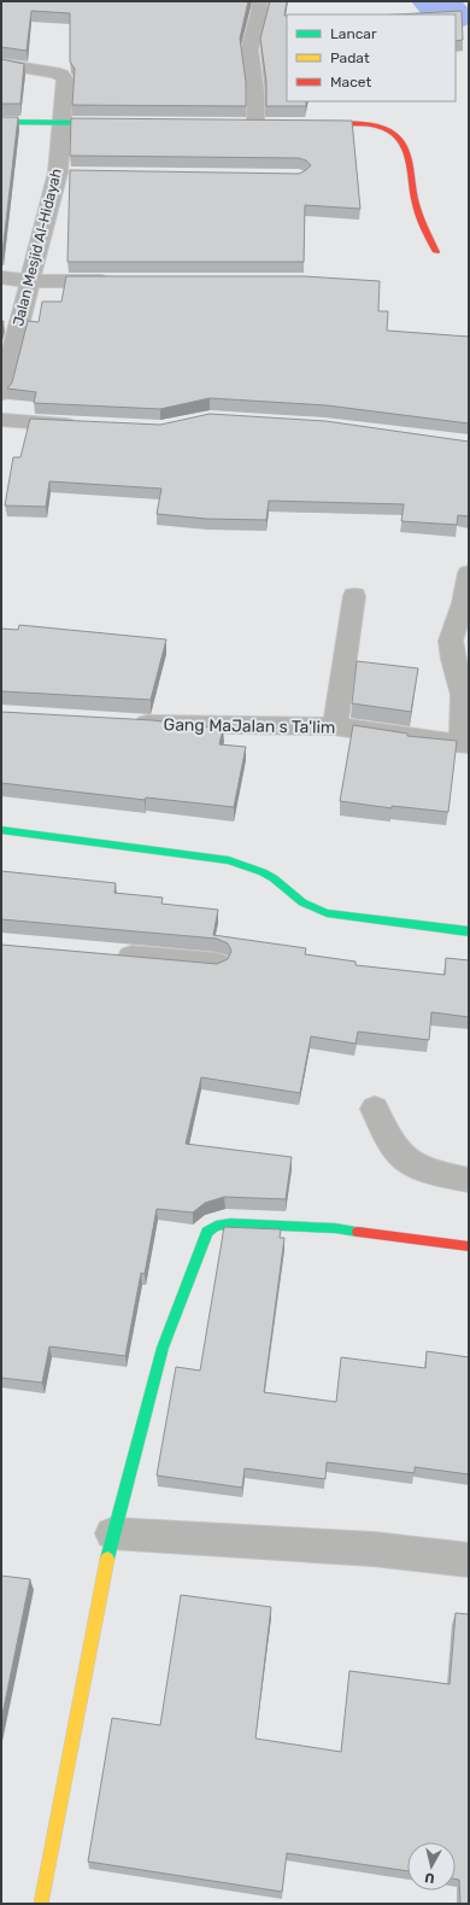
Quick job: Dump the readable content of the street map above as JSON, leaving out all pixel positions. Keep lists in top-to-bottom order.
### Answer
{
  "streets": {
    "street": ["Jalan Mesjid Al-Hidayah", "Gang MaJalan s Ta'lim"]
  },
  "legend": ["Lancar", "Padat", "Macet"],
  "north": "bottom"
}
